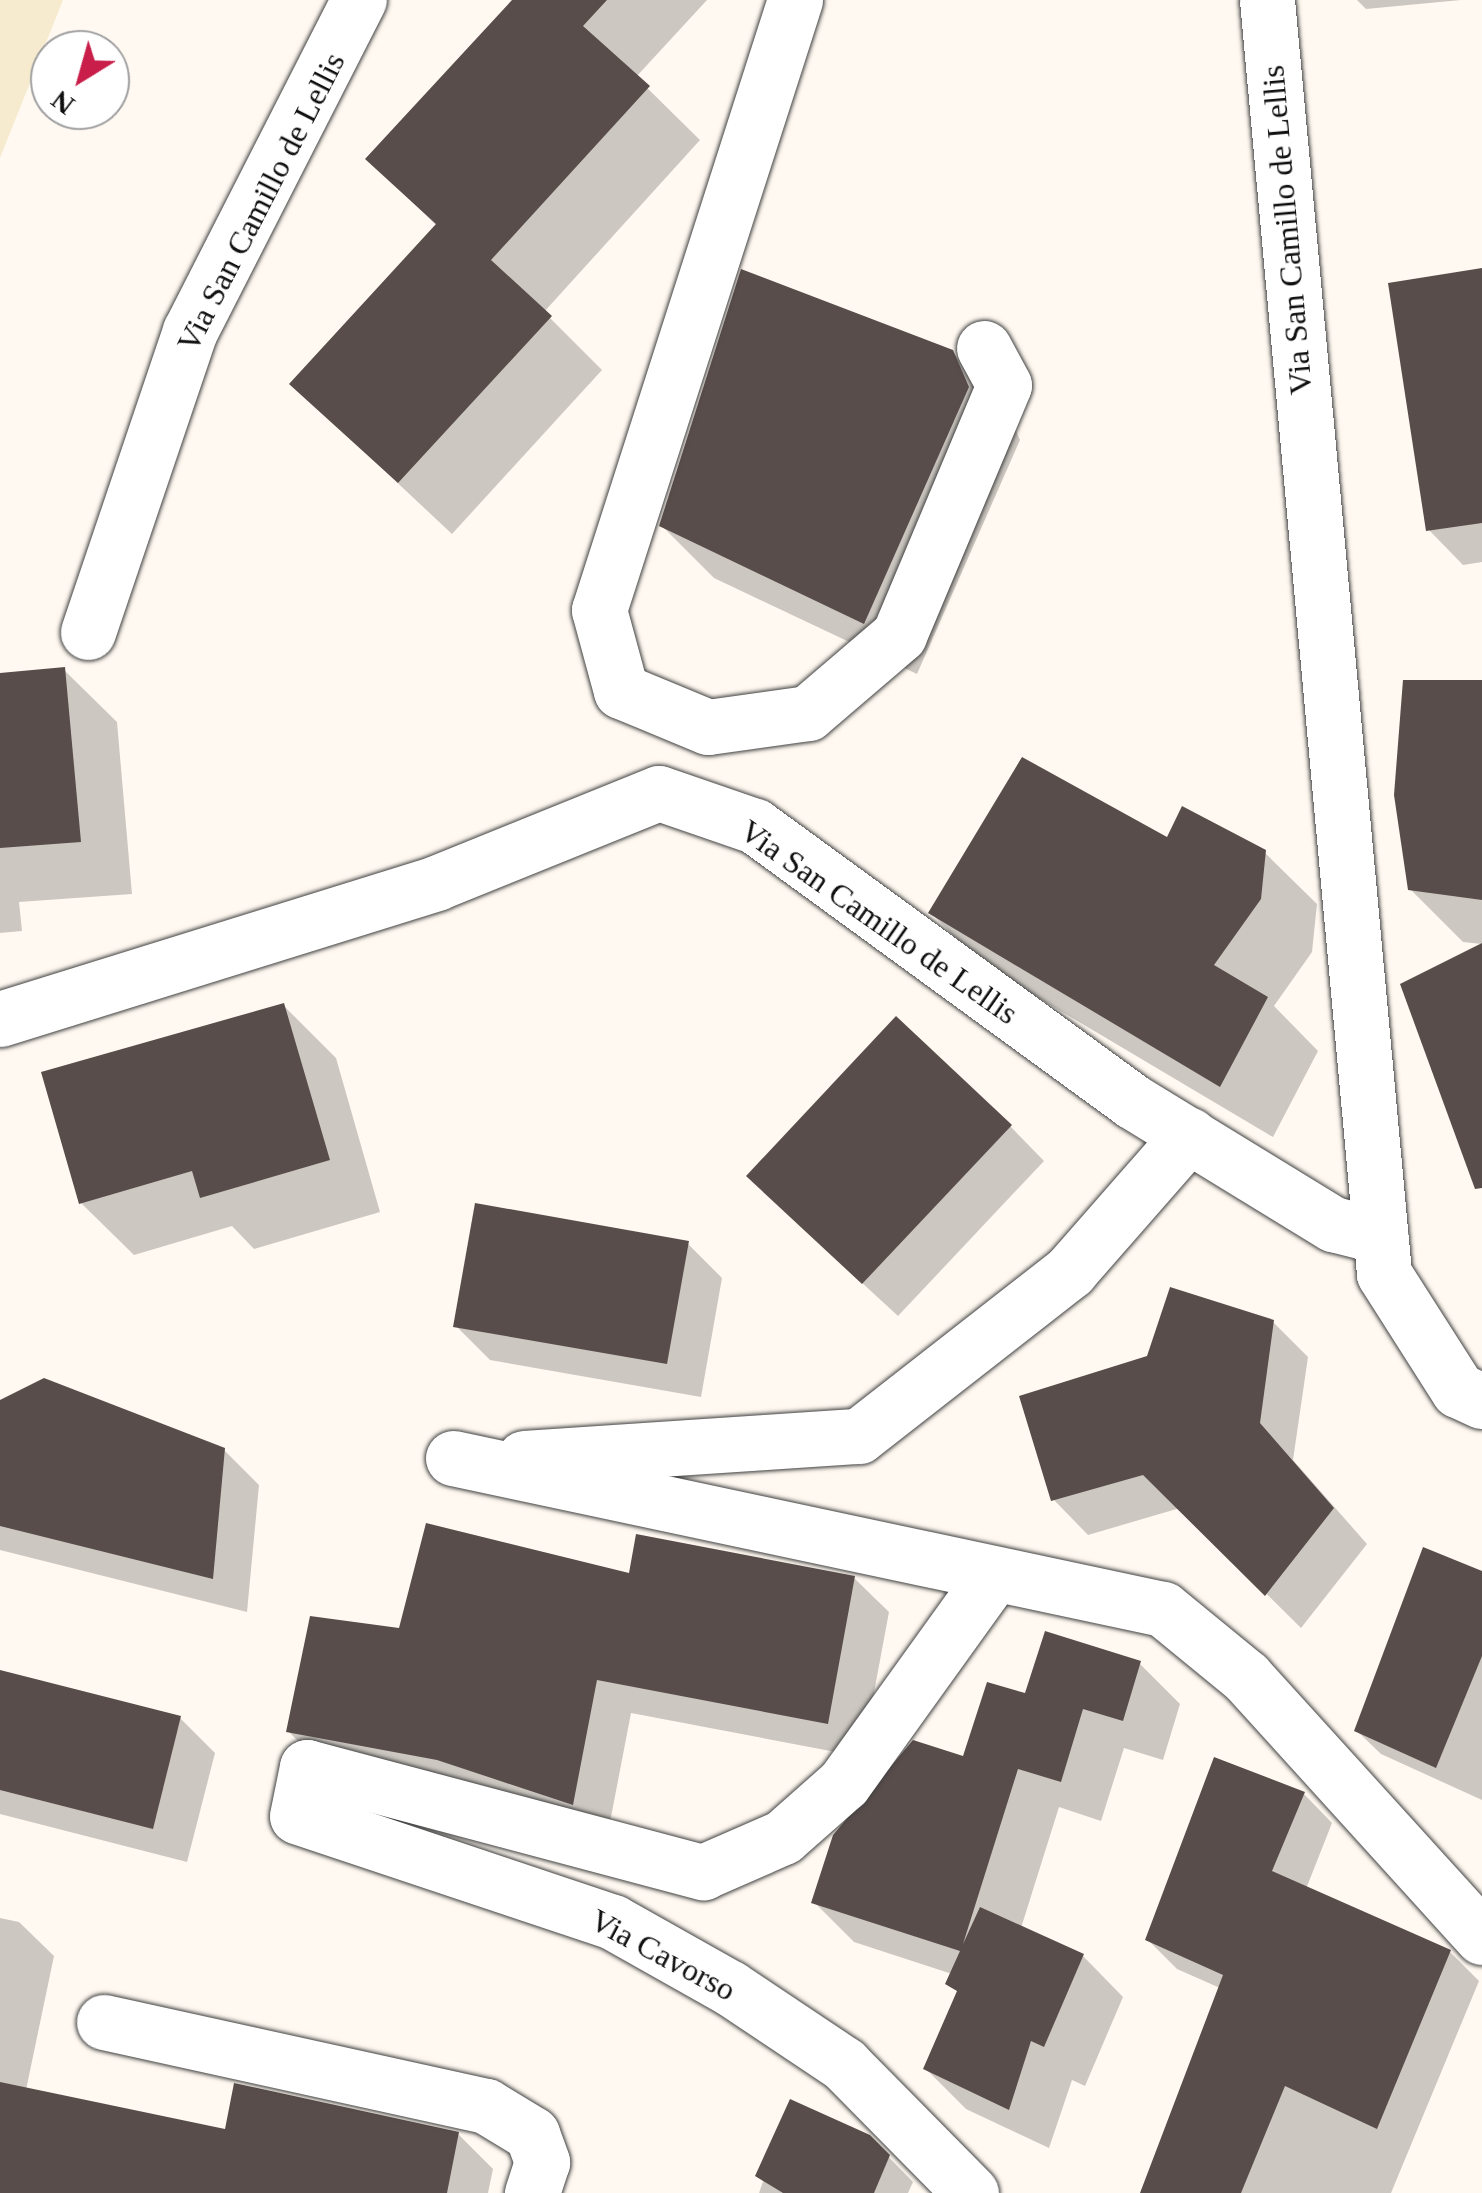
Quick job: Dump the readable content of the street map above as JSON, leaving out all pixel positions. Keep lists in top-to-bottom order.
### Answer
{
  "streets": {
    "street": ["Via San Camillo de Lellis", "Via Cavorso"]
  },
  "north": "bottom left"
}
